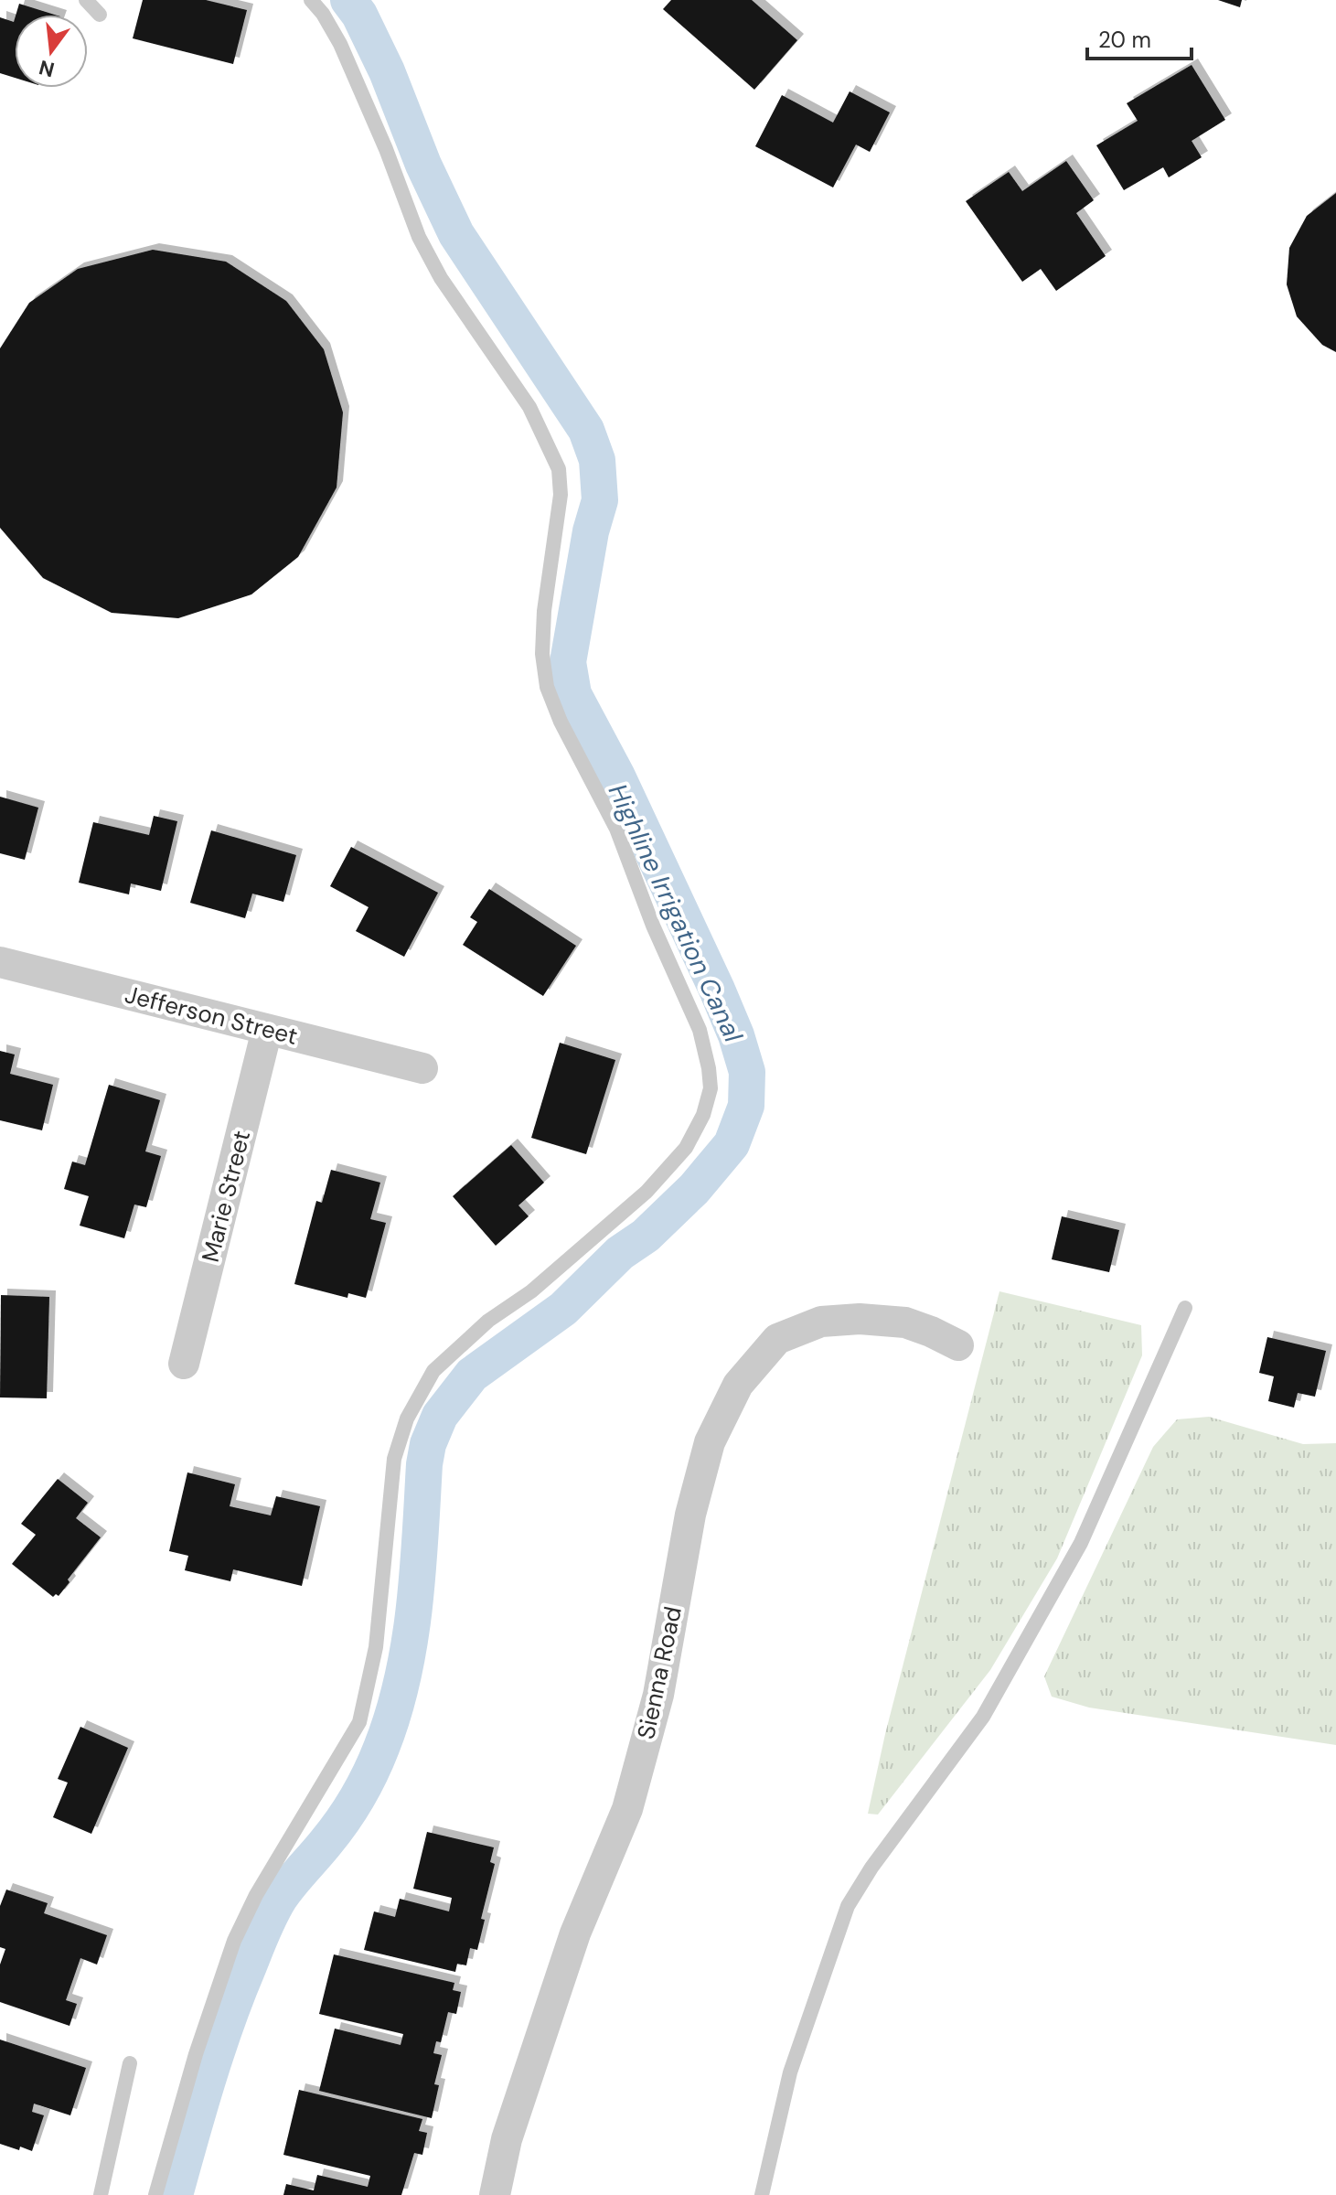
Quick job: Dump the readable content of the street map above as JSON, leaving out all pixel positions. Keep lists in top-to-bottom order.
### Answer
{
  "streets": {
    "street": ["Jefferson Street", "Marie Street", "Sienna Road"]
  },
  "crossings": [
    ["Jefferson Street", "Marie Street"]
  ],
  "water": ["Highline Irrigation Canal"],
  "scale_bar": "20 m",
  "north": "bottom"
}
